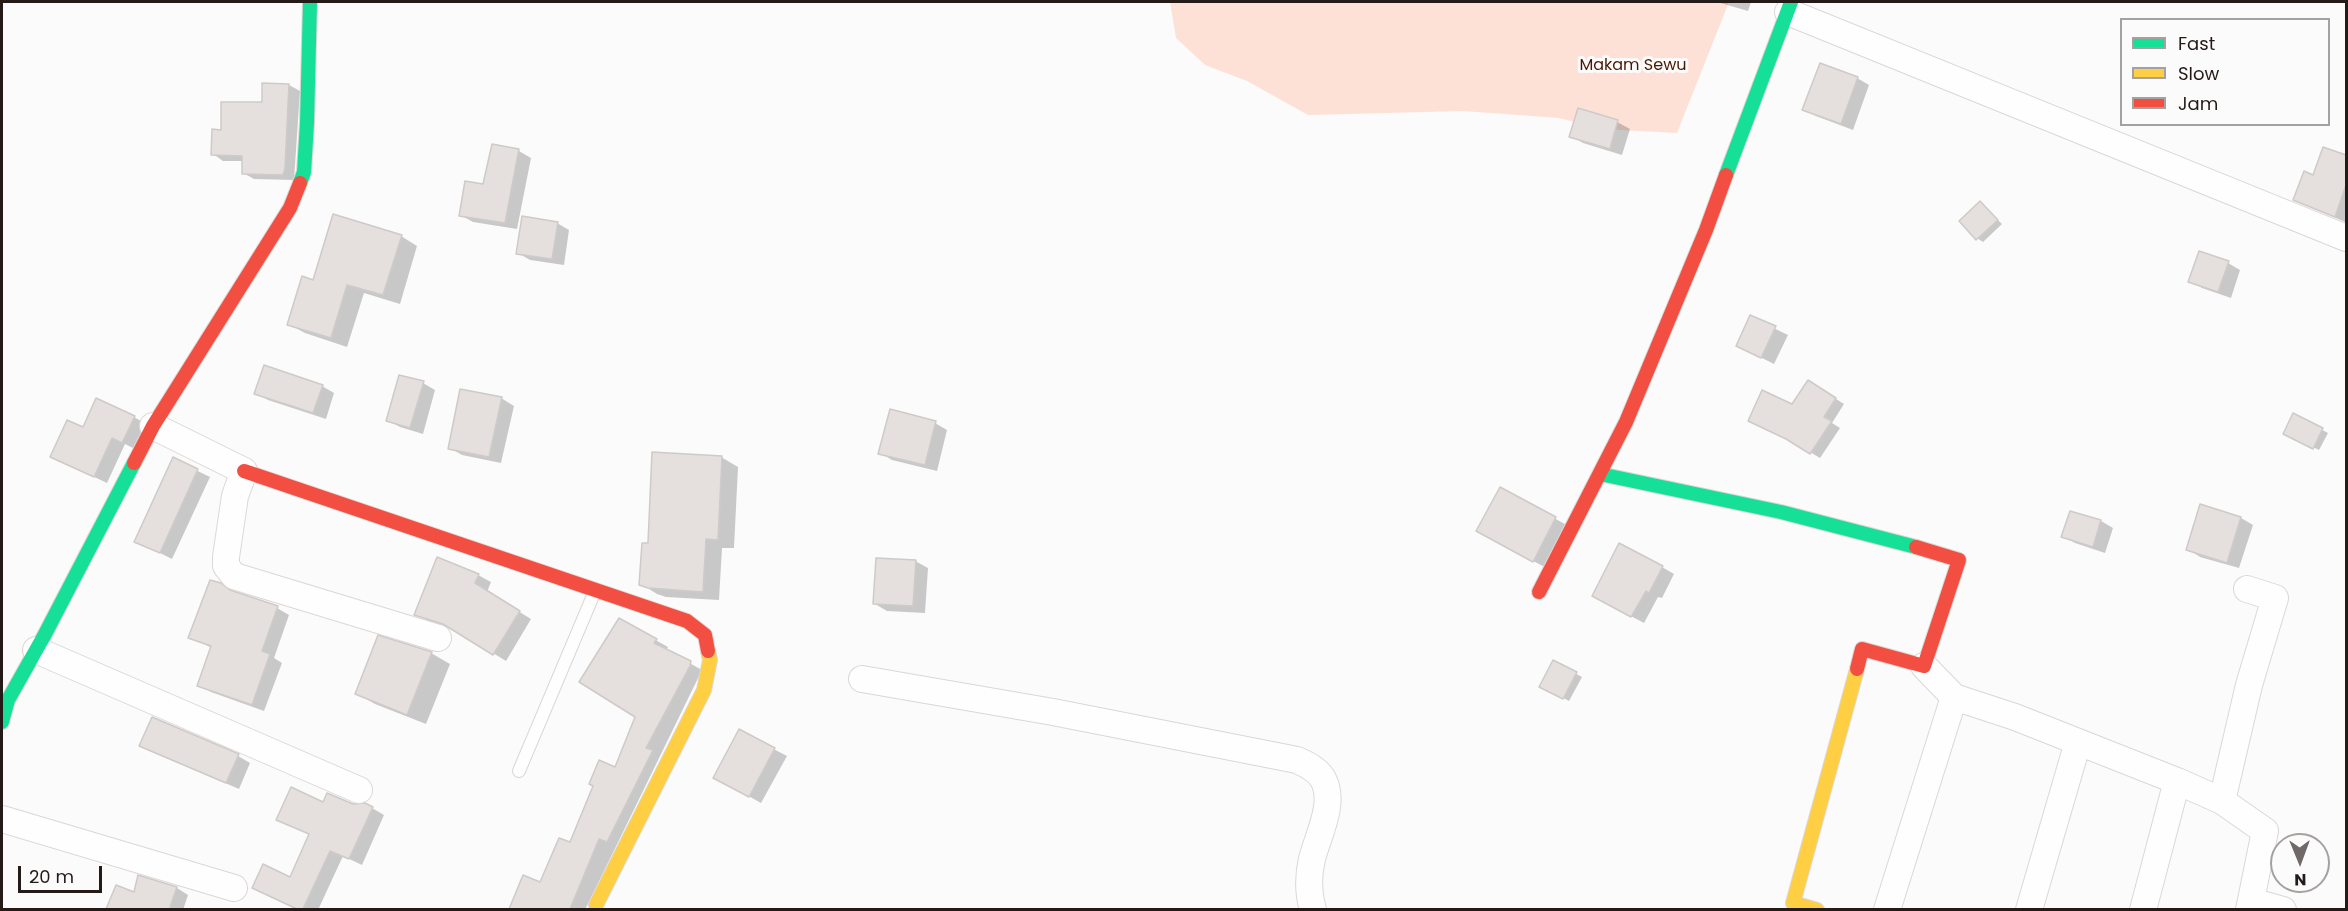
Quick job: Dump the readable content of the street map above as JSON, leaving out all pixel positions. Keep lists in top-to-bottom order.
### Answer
{
  "parks": ["Makam Sewu"],
  "legend": ["Fast", "Slow", "Jam"],
  "scale_bar": "20 m",
  "north": "bottom"
}
